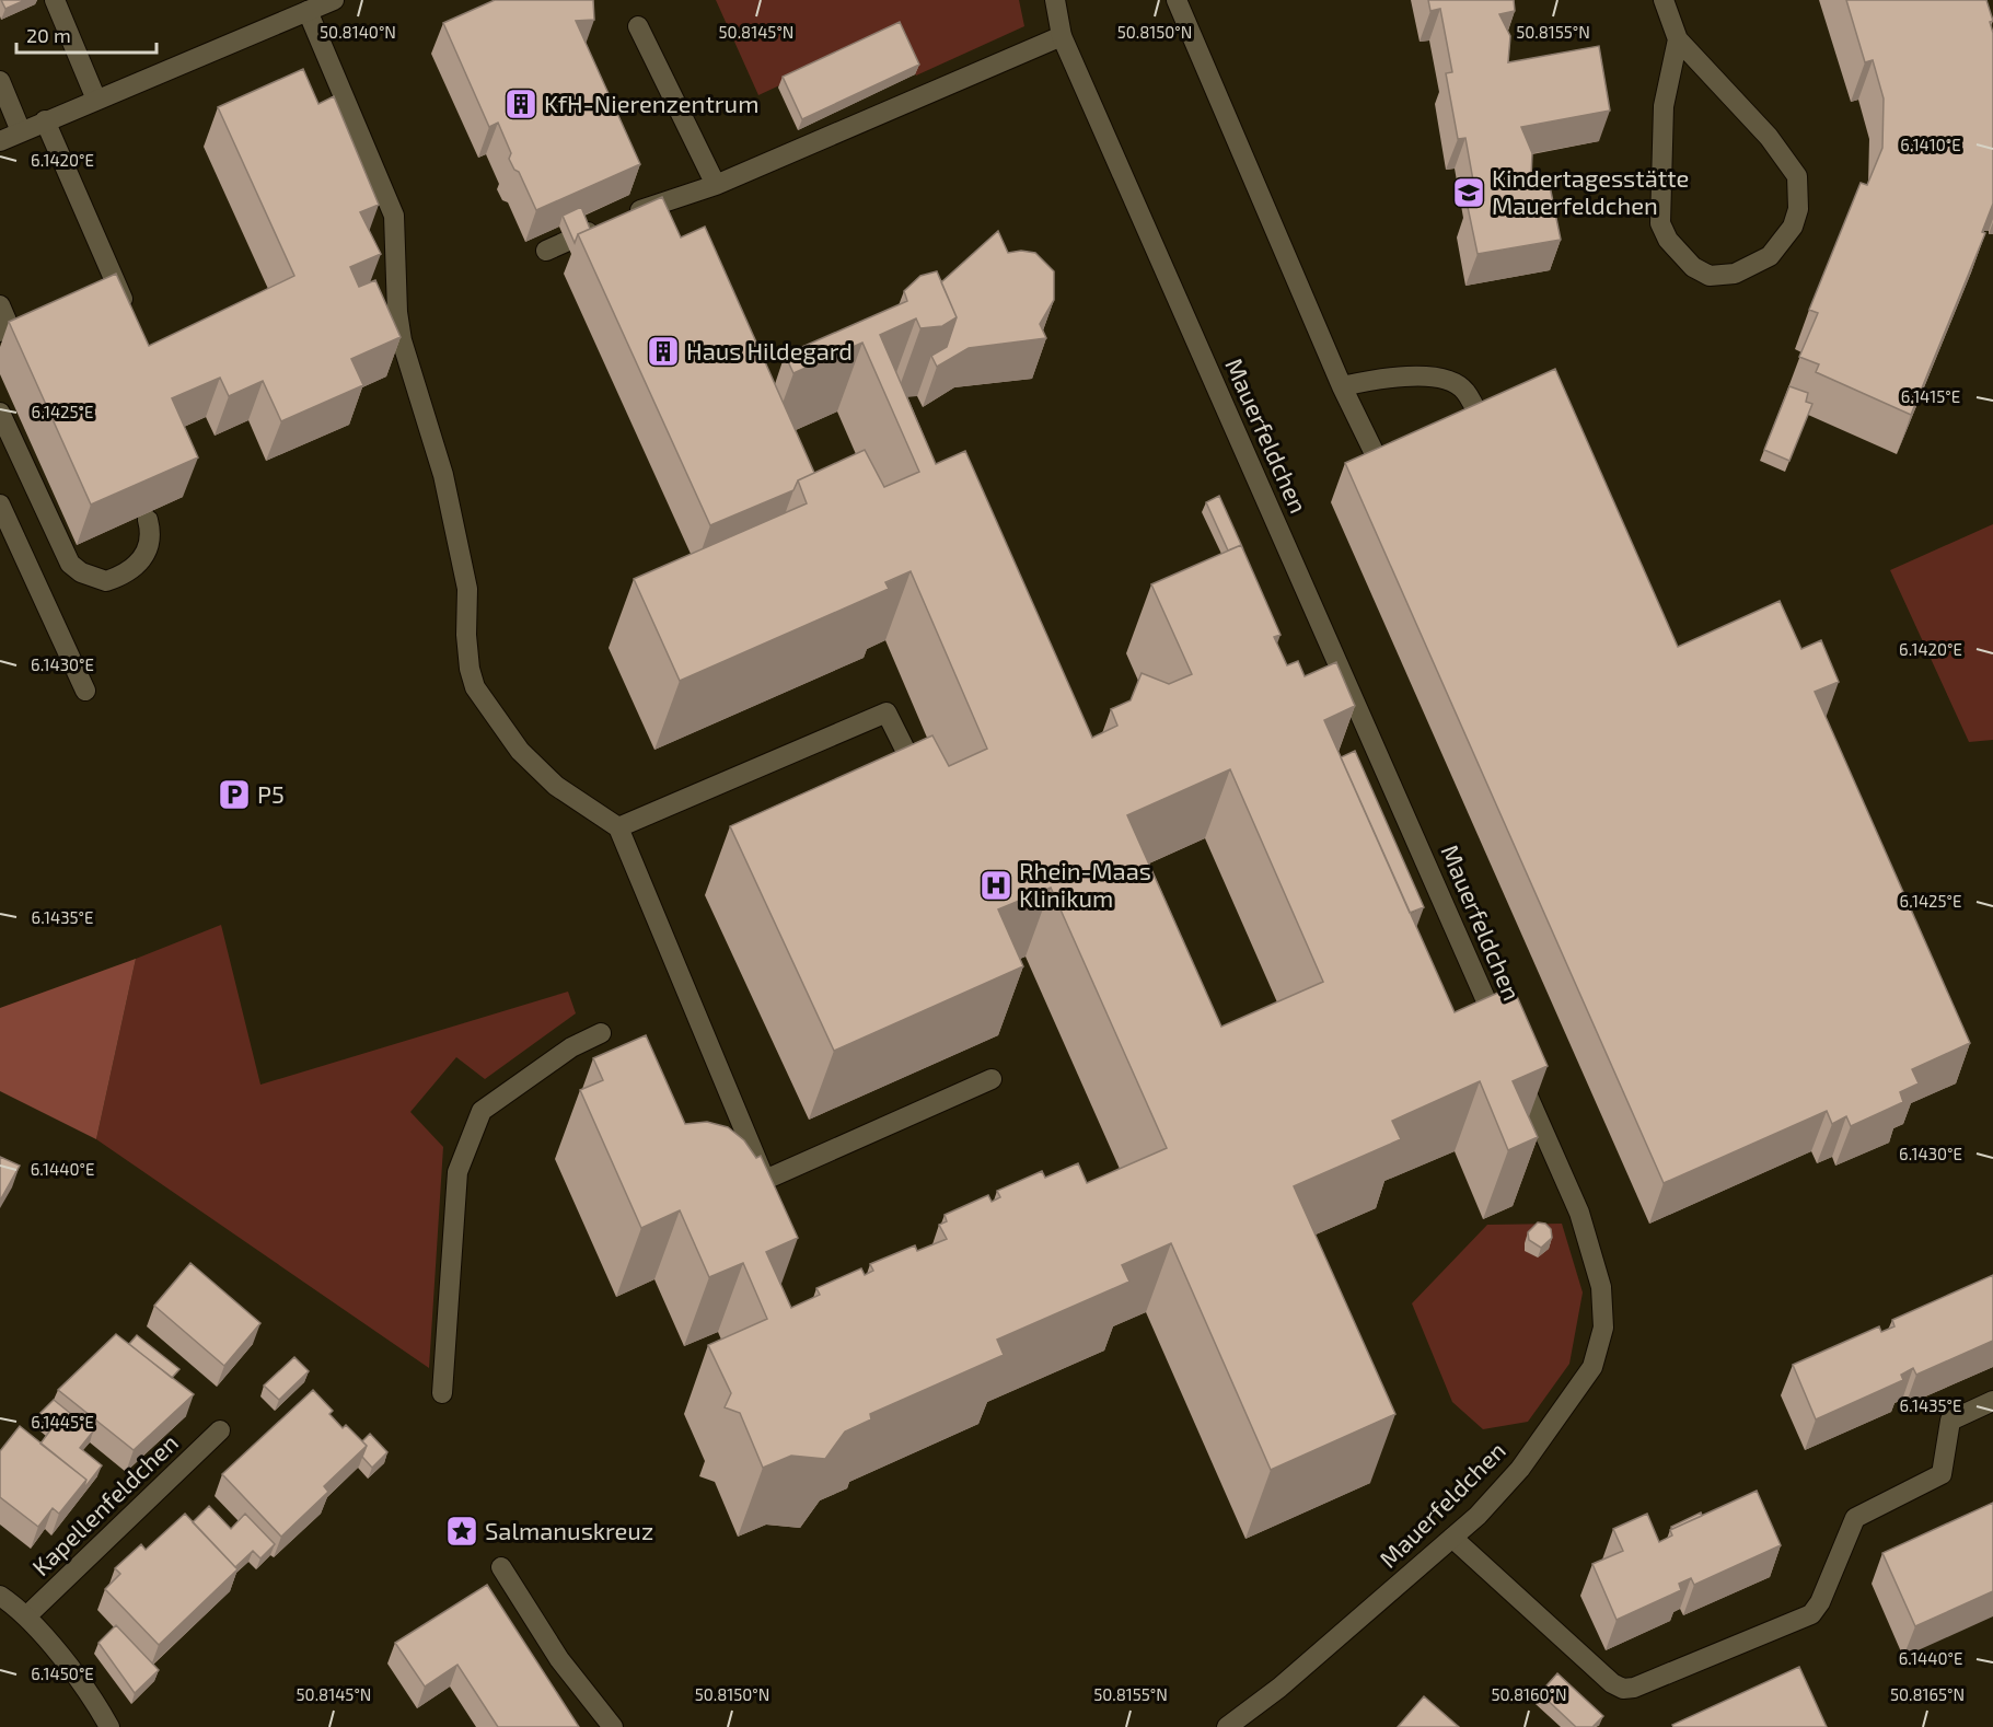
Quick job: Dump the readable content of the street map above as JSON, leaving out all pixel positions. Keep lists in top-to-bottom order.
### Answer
{
  "streets": {
    "street": ["Mauerfeldchen", "Kapellenfeldchen"]
  },
  "places": {
    "building": ["KfH-Nierenzentrum", "Haus Hildegard"],
    "school or university": ["Kindertagesstätte Mauerfeldchen"],
    "parking": ["P5"],
    "hospital": ["Rhein-Maas Klinikum"],
    "place": ["Salmanuskreuz"]
  },
  "scale_bar": "20 m",
  "coordinates": [
    "50.8140°N",
    "50.8145°N",
    "50.8150°N",
    "50.8155°N",
    "6.1410°E",
    "6.1420°E",
    "6.1415°E",
    "6.1425°E",
    "6.1430°E",
    "6.1435°E",
    "6.1440°E",
    "6.1445°E",
    "6.1450°E",
    "50.8160°N",
    "50.8165°N"
  ]
}
